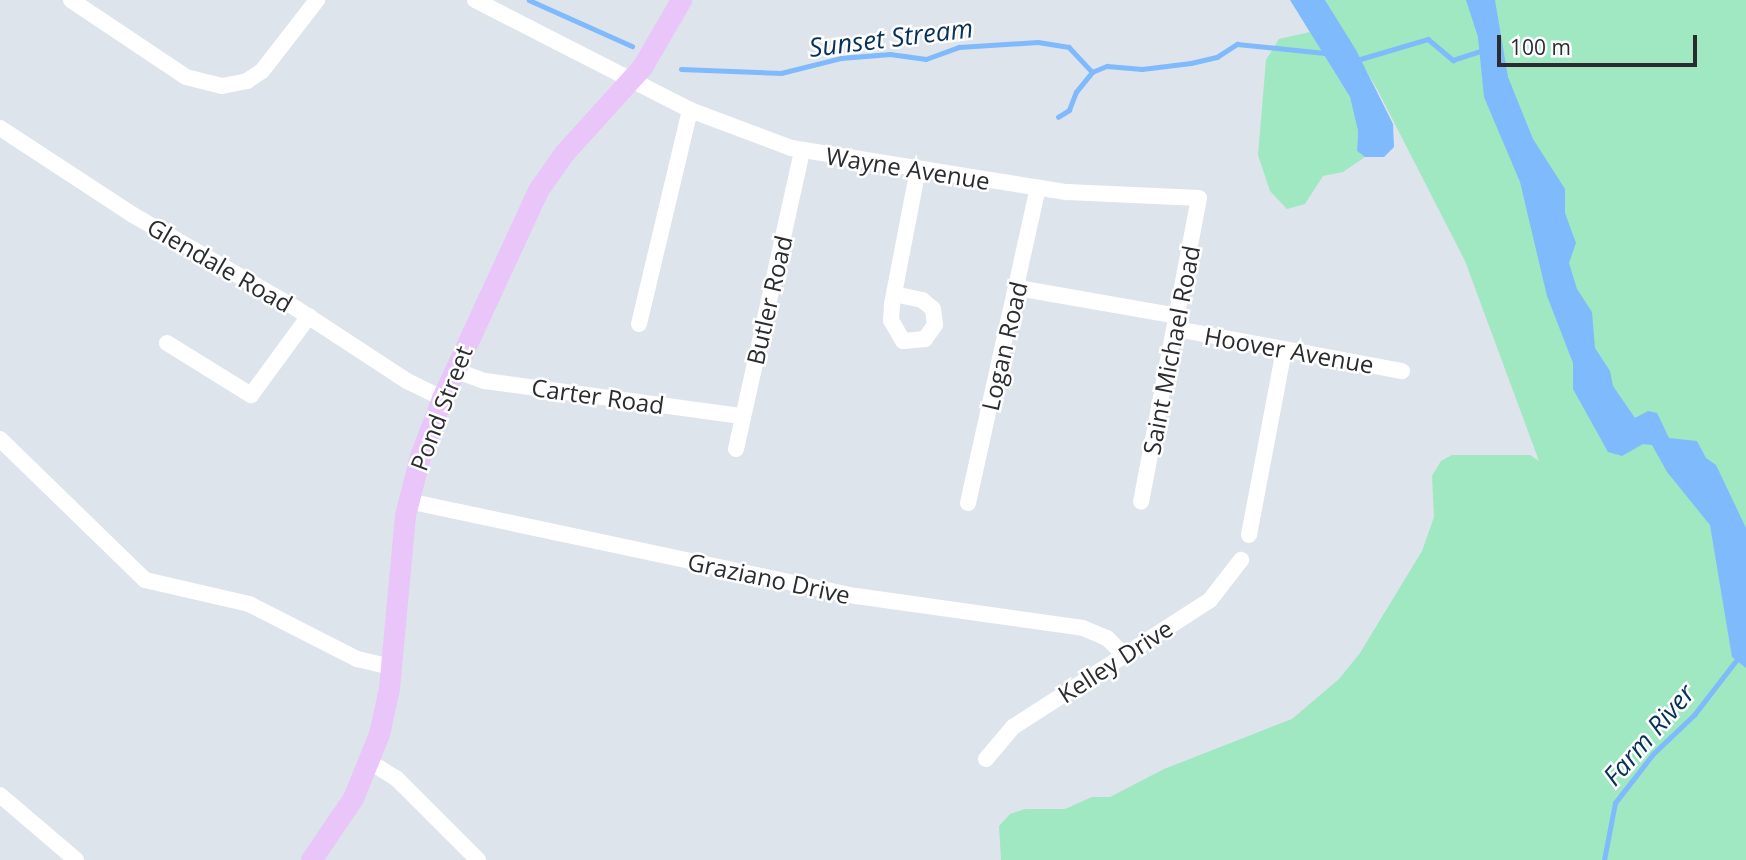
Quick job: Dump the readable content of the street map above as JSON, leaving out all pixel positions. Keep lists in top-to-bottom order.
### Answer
{
  "streets": {
    "main road": ["Pond Street"],
    "street": [
      "Wayne Avenue",
      "Glendale Road",
      "Butler Road",
      "Logan Road",
      "Saint Michael Road",
      "Hoover Avenue",
      "Carter Road",
      "Graziano Drive",
      "Kelley Drive"
    ]
  },
  "crossings": [
    ["Wayne Avenue", "Butler Road"],
    ["Wayne Avenue", "Logan Road"],
    ["Wayne Avenue", "Saint Michael Road"],
    ["Wayne Avenue", "Pond Street"],
    ["Glendale Road", "Pond Street"],
    ["Butler Road", "Carter Road"],
    ["Logan Road", "Hoover Avenue"],
    ["Saint Michael Road", "Hoover Avenue"],
    ["Carter Road", "Pond Street"],
    ["Pond Street", "Graziano Drive"],
    ["Graziano Drive", "Kelley Drive"]
  ],
  "water": ["Sunset Stream", "Farm River"],
  "scale_bar": "100 m"
}
